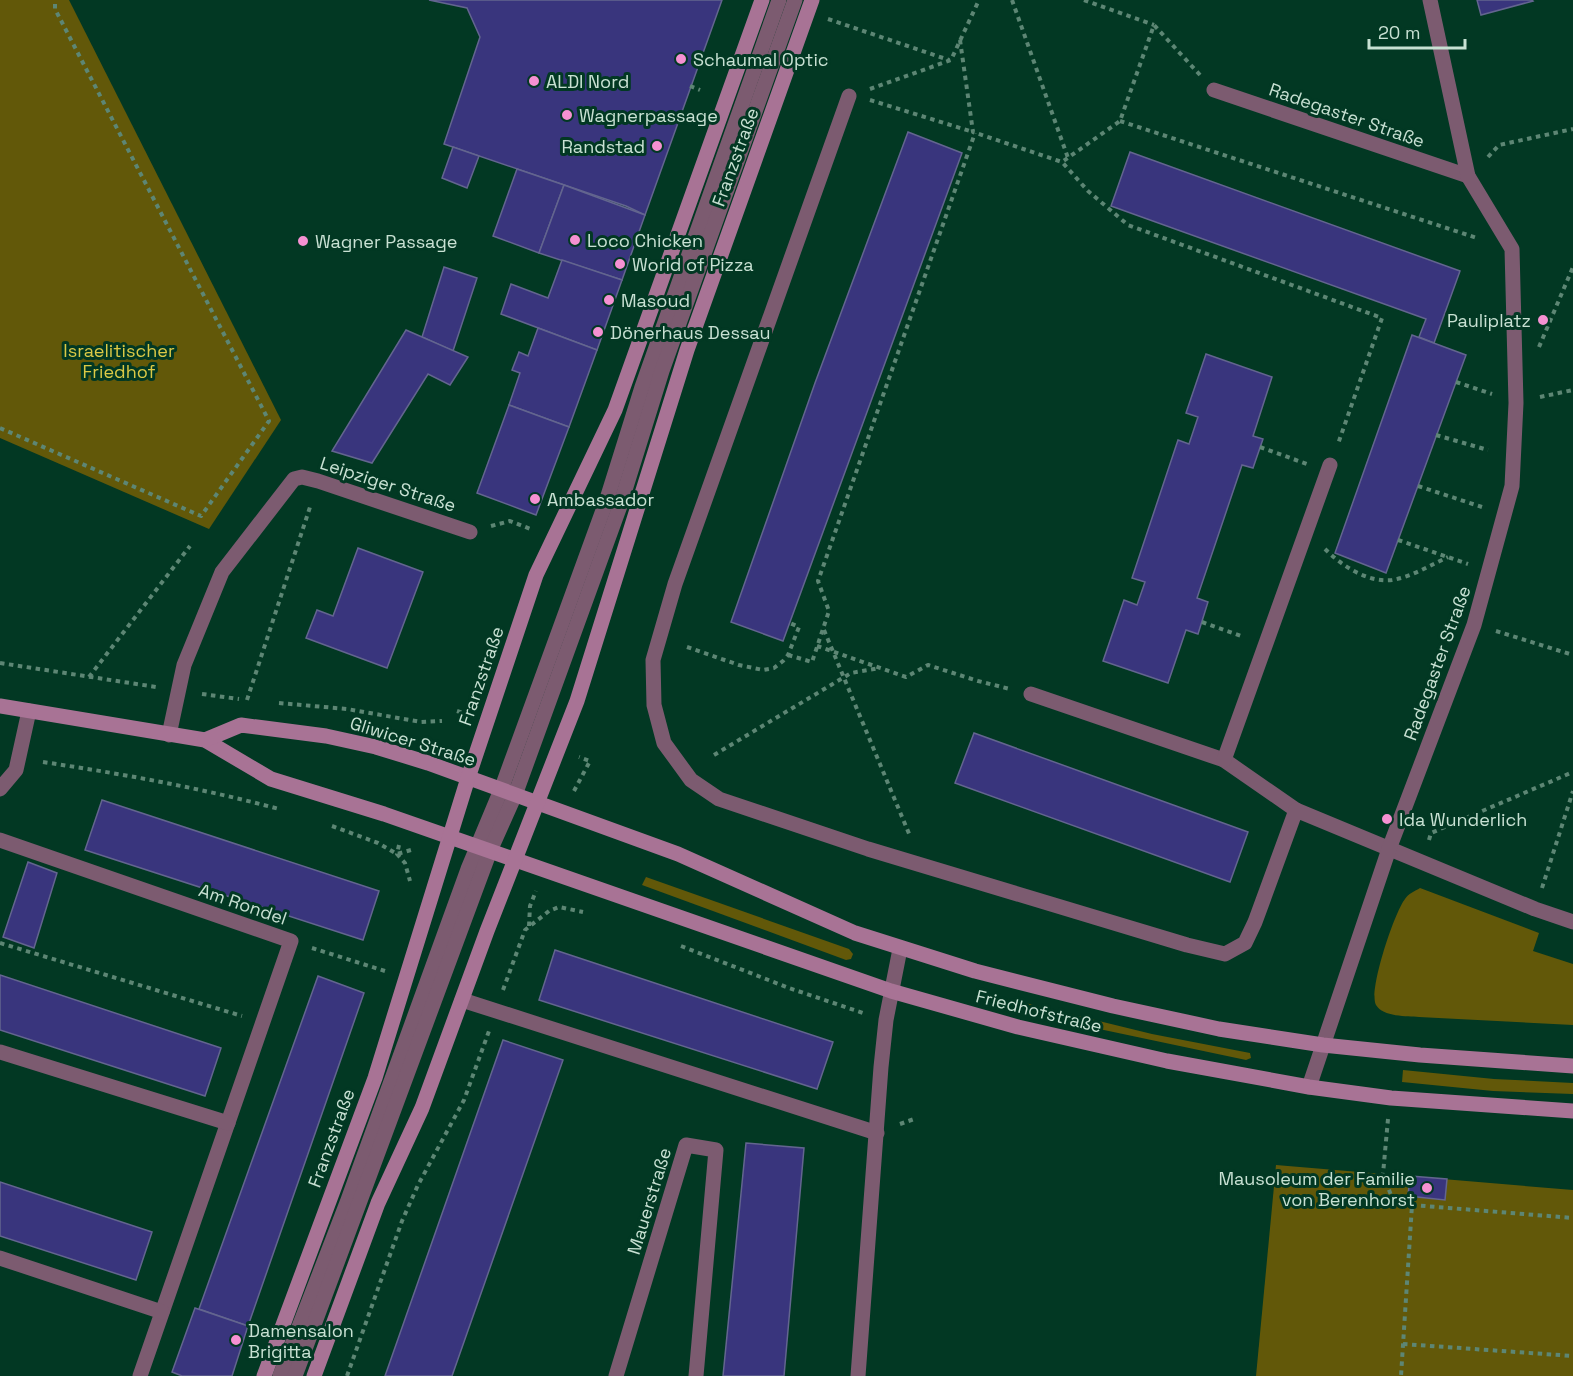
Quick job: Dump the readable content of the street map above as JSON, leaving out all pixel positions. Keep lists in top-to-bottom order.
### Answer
{
  "streets": {
    "main road": ["Franzstraße", "Gliwicer Straße", "Friedhofstraße"],
    "street": [
      "Radegaster Straße",
      "Leipziger Straße",
      "Am Rondel",
      "Mauerstraße"
    ]
  },
  "crossings": [
    ["Radegaster Straße", "Friedhofstraße"],
    ["Franzstraße", "Gliwicer Straße"],
    ["Franzstraße", "Friedhofstraße"],
    ["Gliwicer Straße", "Friedhofstraße"]
  ],
  "parks": ["Israelitischer Friedhof"],
  "places": [
    "Schaumal Optic",
    "ALDI Nord",
    "Wagnerpassage",
    "Randstad",
    "Loco Chicken",
    "Wagner Passage",
    "World of Pizza",
    "Masoud",
    "Pauliplatz",
    "Dönerhaus Dessau",
    "Ambassador",
    "Ida Wunderlich",
    "Mausoleum der Familie von Berenhorst",
    "Damensalon Brigitta"
  ],
  "scale_bar": "20 m"
}
